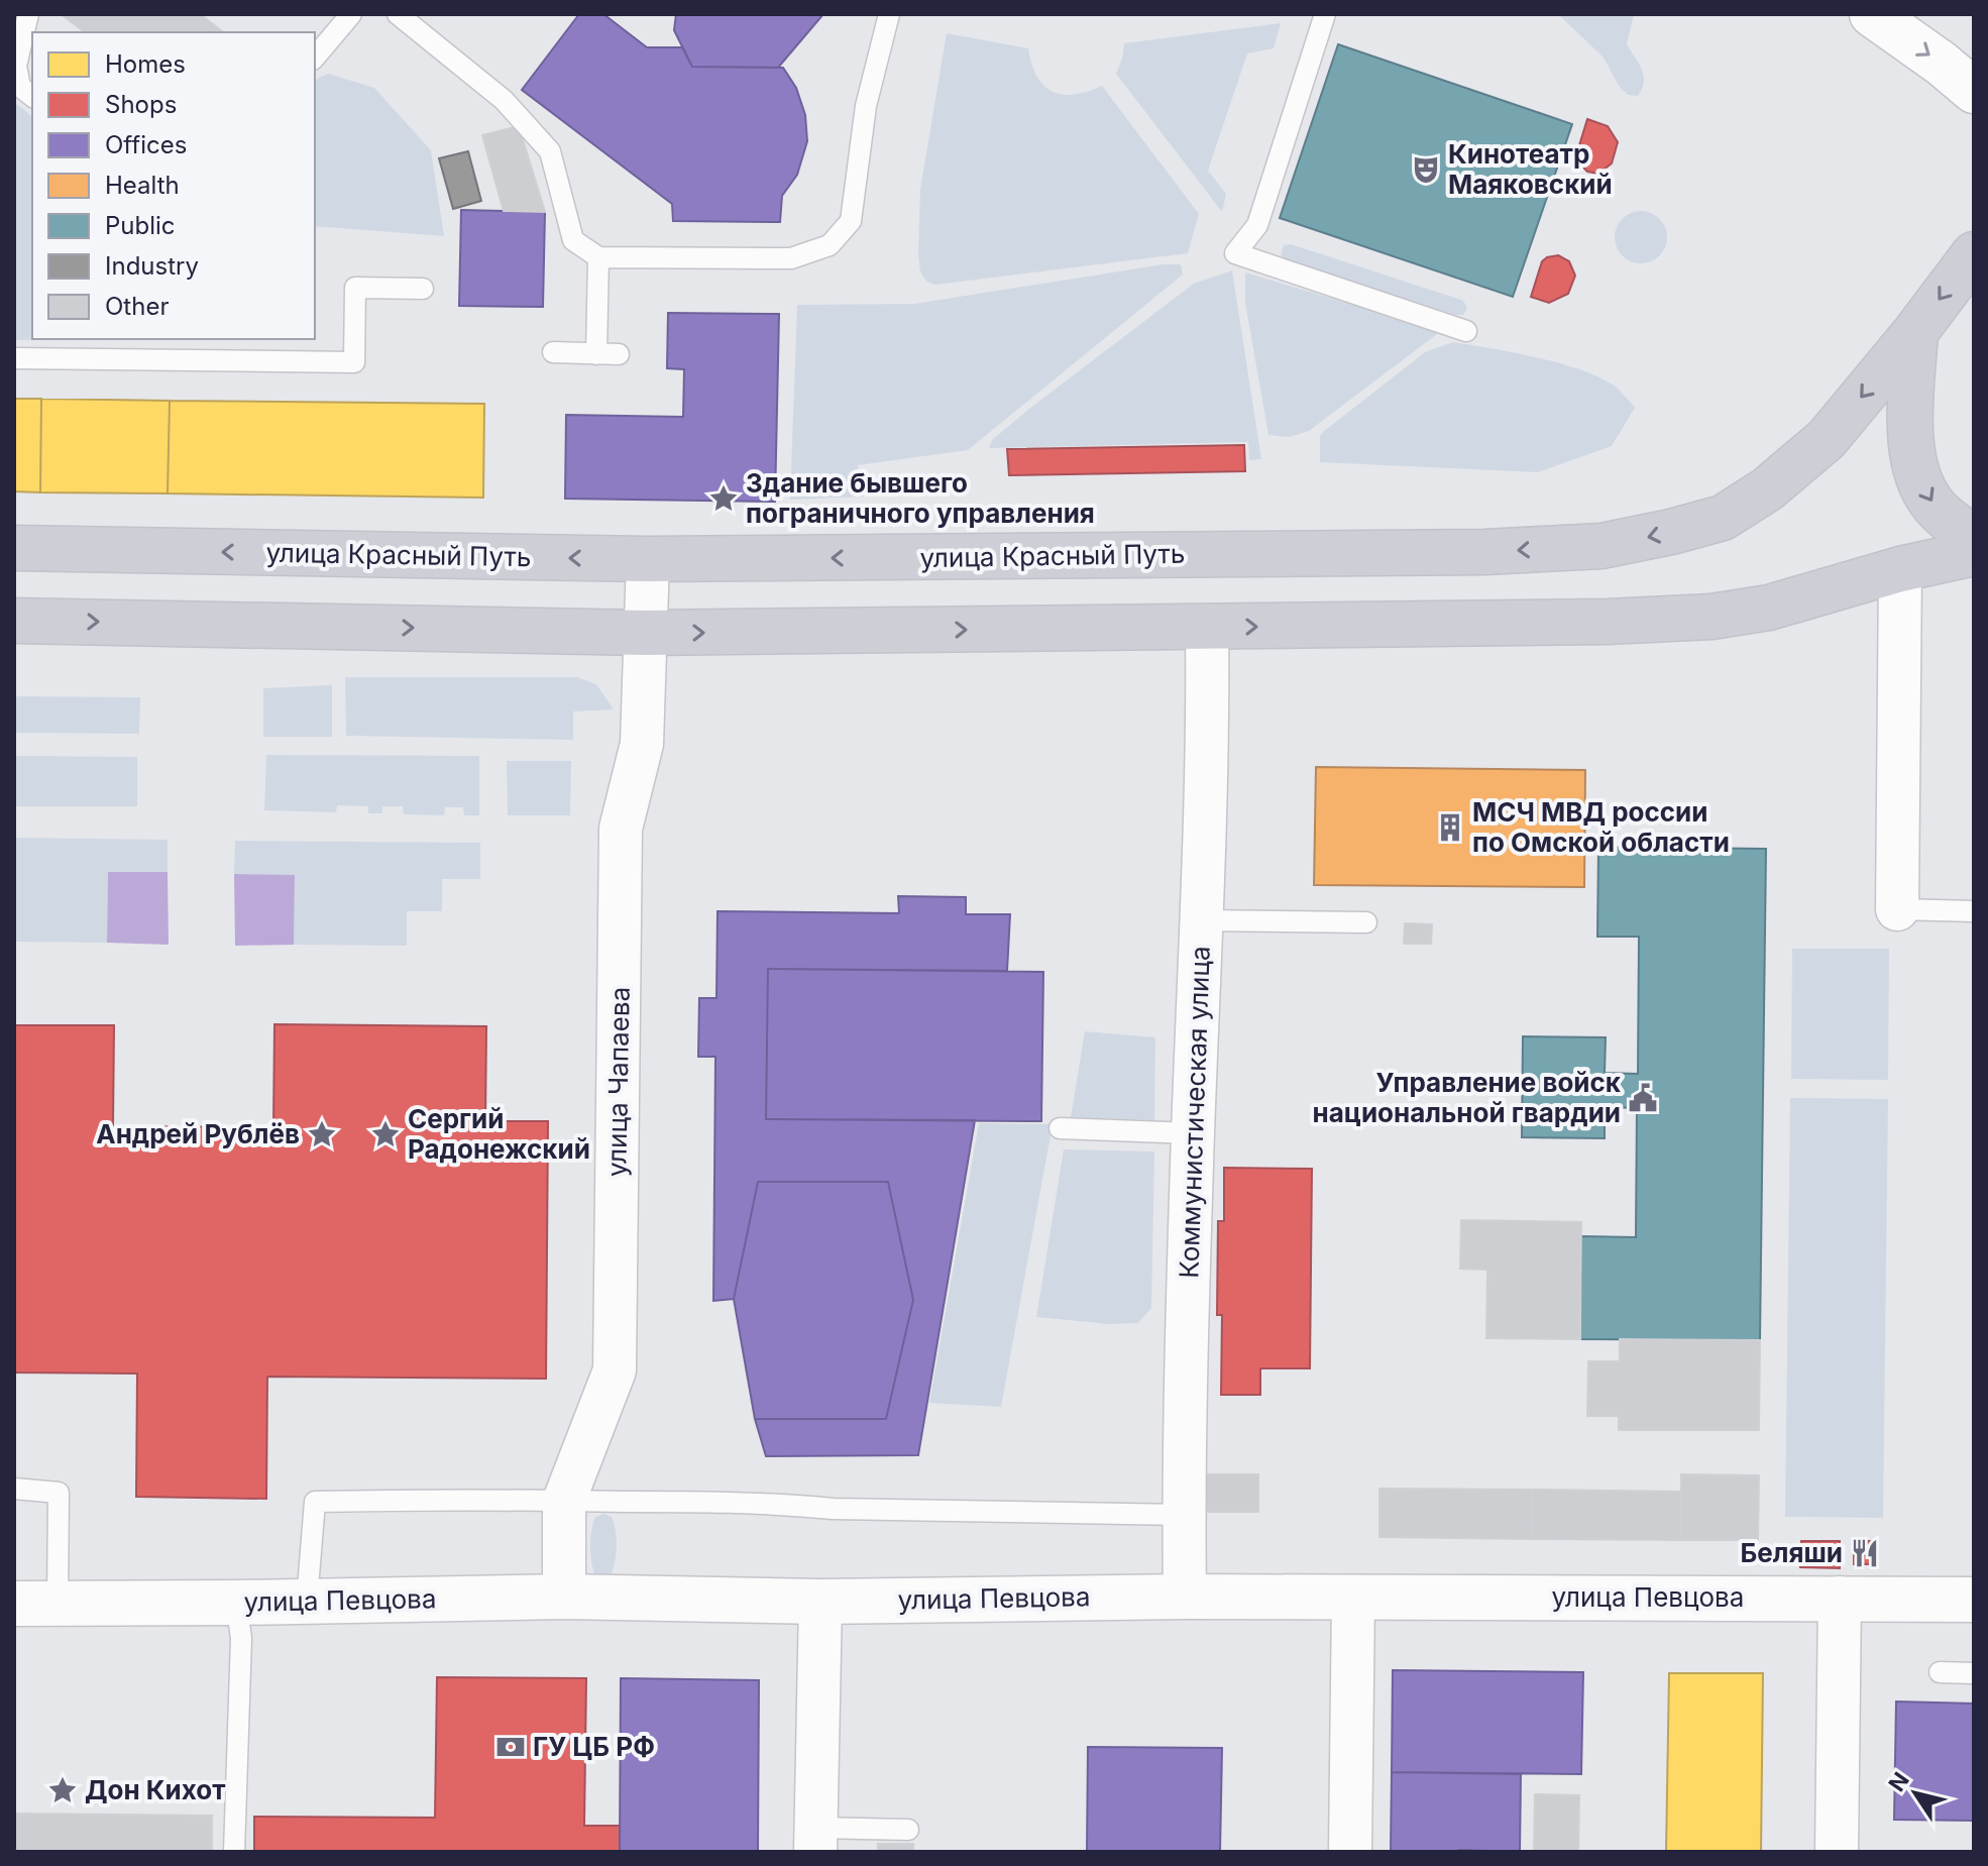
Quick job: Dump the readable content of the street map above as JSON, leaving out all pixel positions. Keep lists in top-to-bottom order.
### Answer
{
  "streets": {
    "main road": ["улица Красный Путь"],
    "street": ["улица Чапаева", "Коммунистическая улица", "улица Певцова"]
  },
  "crossings": [
    ["улица Красный Путь", "улица Чапаева"],
    ["улица Чапаева", "улица Певцова"],
    ["Коммунистическая улица", "улица Певцова"]
  ],
  "places": {
    "theatre": ["Кинотеатр Маяковский"],
    "place": [
      "Здание бывшего пограничного управления",
      "Андрей Рублёв",
      "Сергий Радонежский",
      "Дон Кихот"
    ],
    "building": ["МСЧ МВД россии по Омской области"],
    "public building": ["Управление войск национальной гвардии"],
    "restaurant": ["Беляши"],
    "bank": ["ГУ ЦБ РФ"]
  },
  "legend": [
    "Homes",
    "Shops",
    "Offices",
    "Health",
    "Public",
    "Industry",
    "Other"
  ],
  "north": "top left"
}
